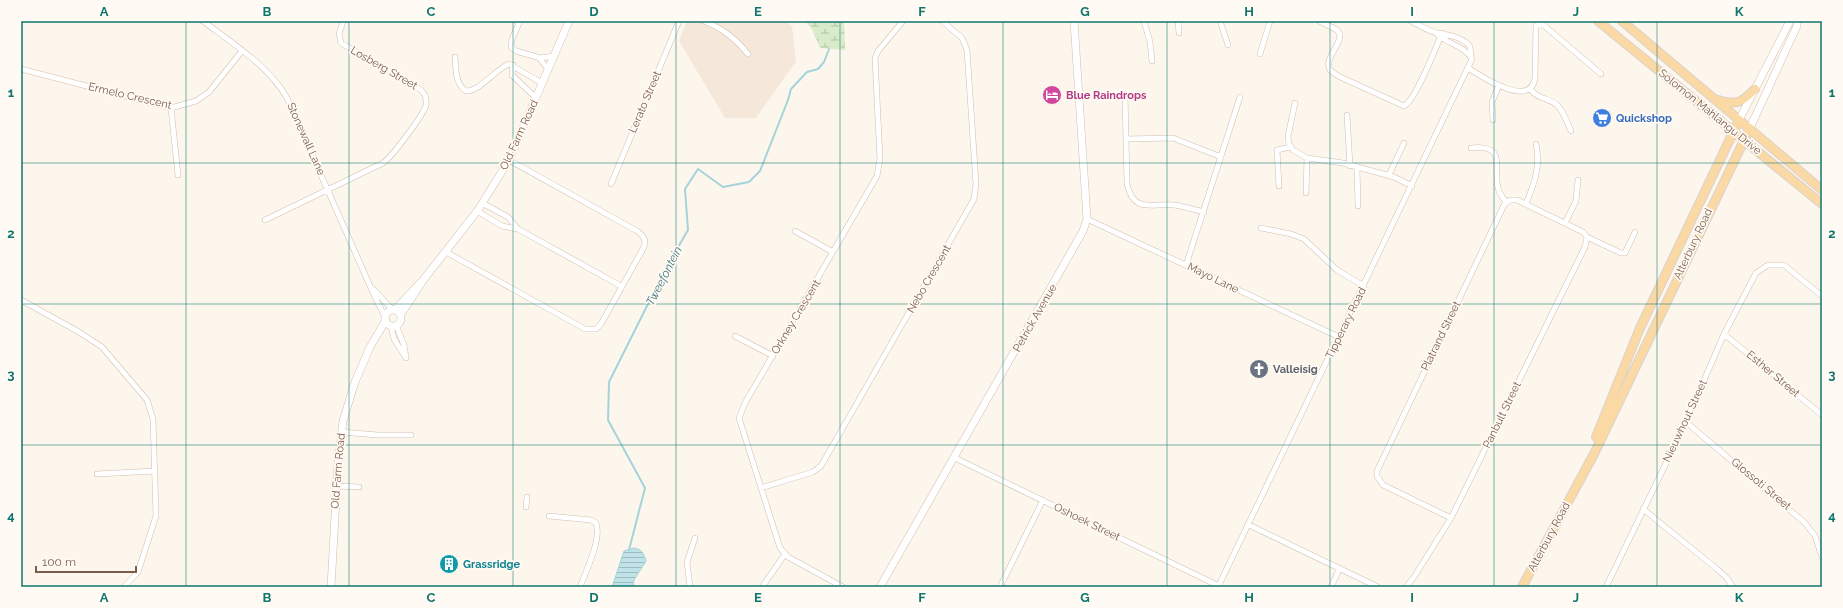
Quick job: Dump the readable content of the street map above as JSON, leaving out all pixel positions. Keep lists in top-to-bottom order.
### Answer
{
  "streets": {
    "main road": ["Solomon Mahlangu Drive", "Atterbury Road"],
    "street": [
      "Losberg Street",
      "Ermelo Crescent",
      "Lerato Street",
      "Old Farm Road",
      "Stonewall Lane",
      "Mayo Lane",
      "Nebo Crescent",
      "Orkney Crescent",
      "Petrick Avenue",
      "Tipperary Road",
      "Platrand Street",
      "Esther Street",
      "Panbult Street",
      "Nieuwhout Street",
      "Glossoti Street",
      "Oshoek Street"
    ]
  },
  "crossings": [
    ["Losberg Street", "Stonewall Lane"],
    ["Ermelo Crescent", "Stonewall Lane"],
    ["Solomon Mahlangu Drive", "Atterbury Road"],
    ["Old Farm Road", "Stonewall Lane"],
    ["Mayo Lane", "Petrick Avenue"],
    ["Mayo Lane", "Tipperary Road"],
    ["Nebo Crescent", "Orkney Crescent"],
    ["Petrick Avenue", "Oshoek Street"],
    ["Tipperary Road", "Oshoek Street"],
    ["Platrand Street", "Panbult Street"],
    ["Esther Street", "Nieuwhout Street"],
    ["Nieuwhout Street", "Glossoti Street"]
  ],
  "water": ["Tweefontein"],
  "places": {
    "hotel": ["Blue Raindrops"],
    "supermarket": ["Quickshop"],
    "church": ["Valleisig"],
    "building": ["Grassridge"]
  },
  "scale_bar": "100 m",
  "grid": {
    "columns": [
      "A",
      "B",
      "C",
      "D",
      "E",
      "F",
      "G",
      "H",
      "I",
      "J",
      "K"
    ],
    "rows": [
      "1",
      "2",
      "3",
      "4"
    ]
  }
}
